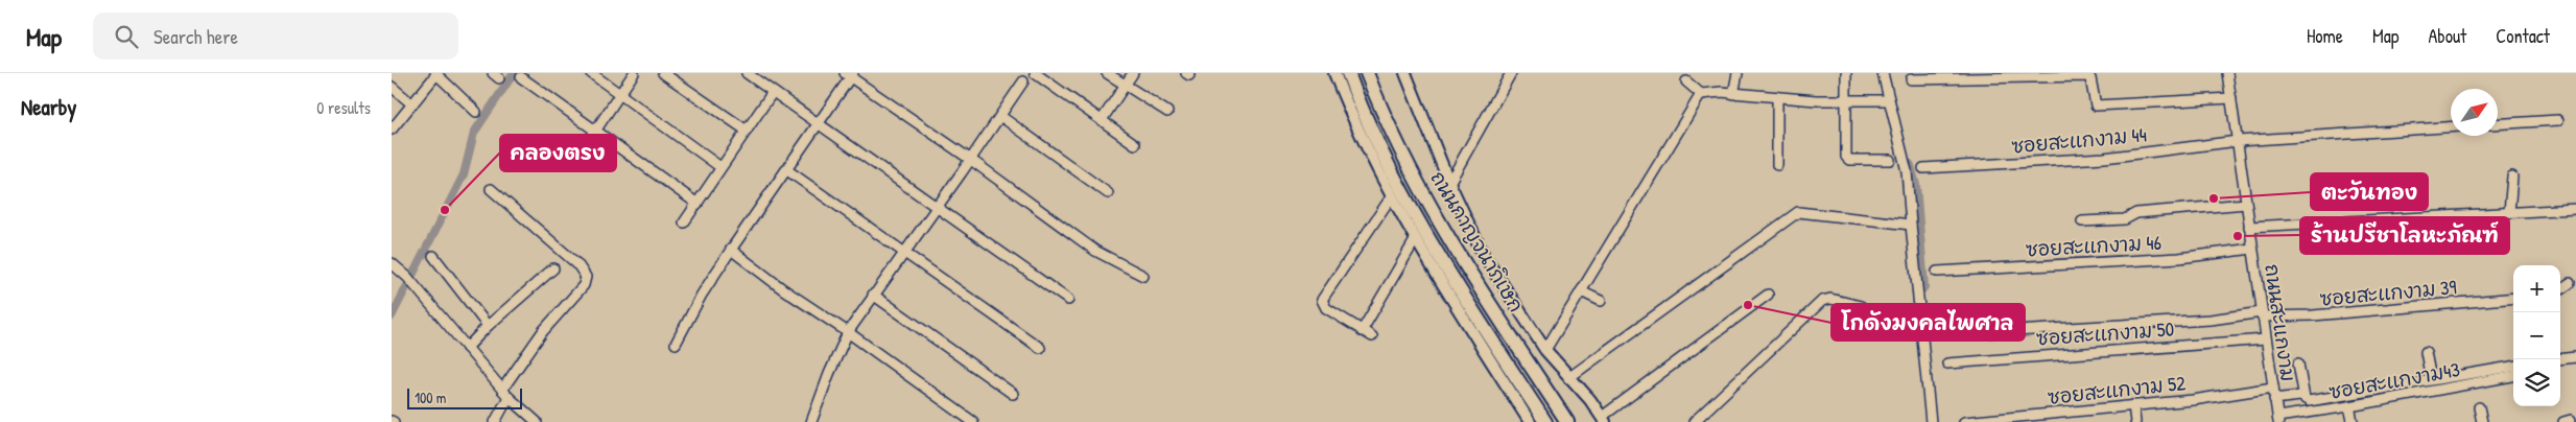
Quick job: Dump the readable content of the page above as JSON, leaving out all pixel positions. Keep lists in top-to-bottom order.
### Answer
{
  "streets": {
    "highway": ["ถนนกาญจนาภิเษก"],
    "street": [
      "ซอยสะแกงาม 44",
      "ซอยสะแกงาม 46",
      "ซอยสะแกงาม 39",
      "ถนนสะแกงาม",
      "ซอยสะแกงาม 50",
      "ซอยสะแกงาม43",
      "ซอยสะแกงาม 52"
    ]
  },
  "crossings": [
    ["ซอยสะแกงาม 44", "ถนนสะแกงาม"],
    ["ซอยสะแกงาม 46", "ถนนสะแกงาม"],
    ["ซอยสะแกงาม 39", "ถนนสะแกงาม"],
    ["ถนนสะแกงาม", "ซอยสะแกงาม 50"],
    ["ถนนสะแกงาม", "ซอยสะแกงาม43"],
    ["ถนนสะแกงาม", "ซอยสะแกงาม 52"]
  ],
  "places": [
    "ตะวันทอง",
    "คลองตรง",
    "ร้านปรีชาโลหะภัณฑ์",
    "โกดังมงคลไพศาล"
  ],
  "scale_bar": "100 m",
  "north": "top right",
  "page": {
    "header": "Map",
    "search": "Search here",
    "nav": [
      "Home",
      "Map",
      "About",
      "Contact"
    ],
    "heading": ["Nearby", "0 results"],
    "map_buttons": ["+", "−"],
    "scale": "100 m"
  }
}
